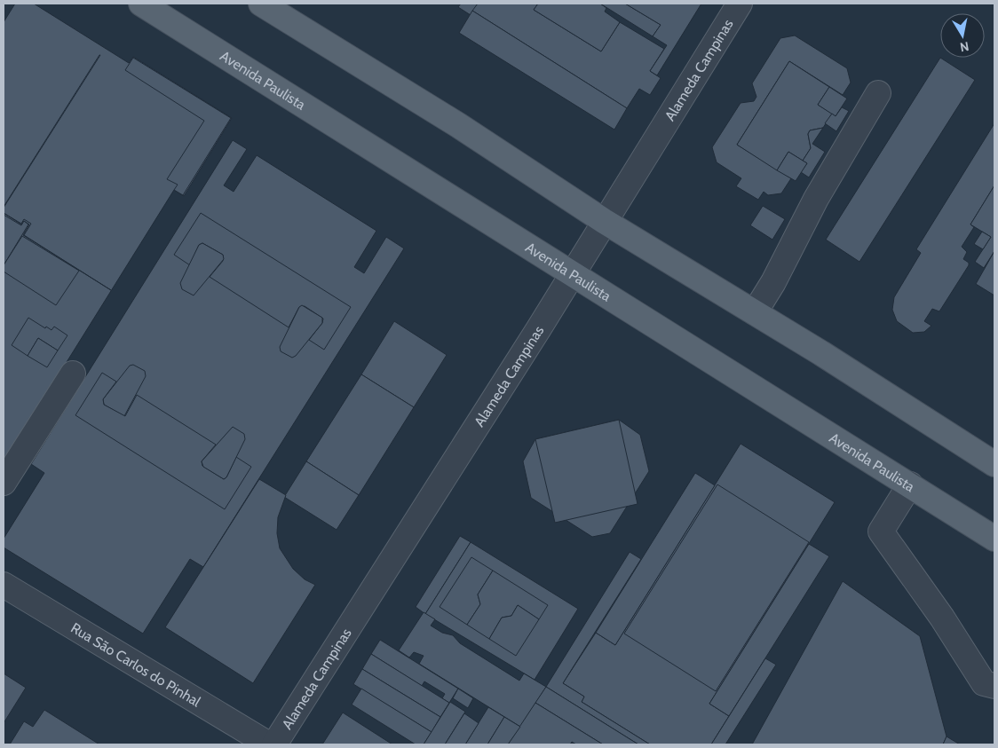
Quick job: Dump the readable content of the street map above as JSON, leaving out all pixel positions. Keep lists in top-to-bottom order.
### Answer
{
  "streets": {
    "main road": ["Avenida Paulista"],
    "street": ["Alameda Campinas", "Rua São Carlos do Pinhal"]
  },
  "crossings": [
    ["Alameda Campinas", "Avenida Paulista"]
  ],
  "north": "bottom"
}
